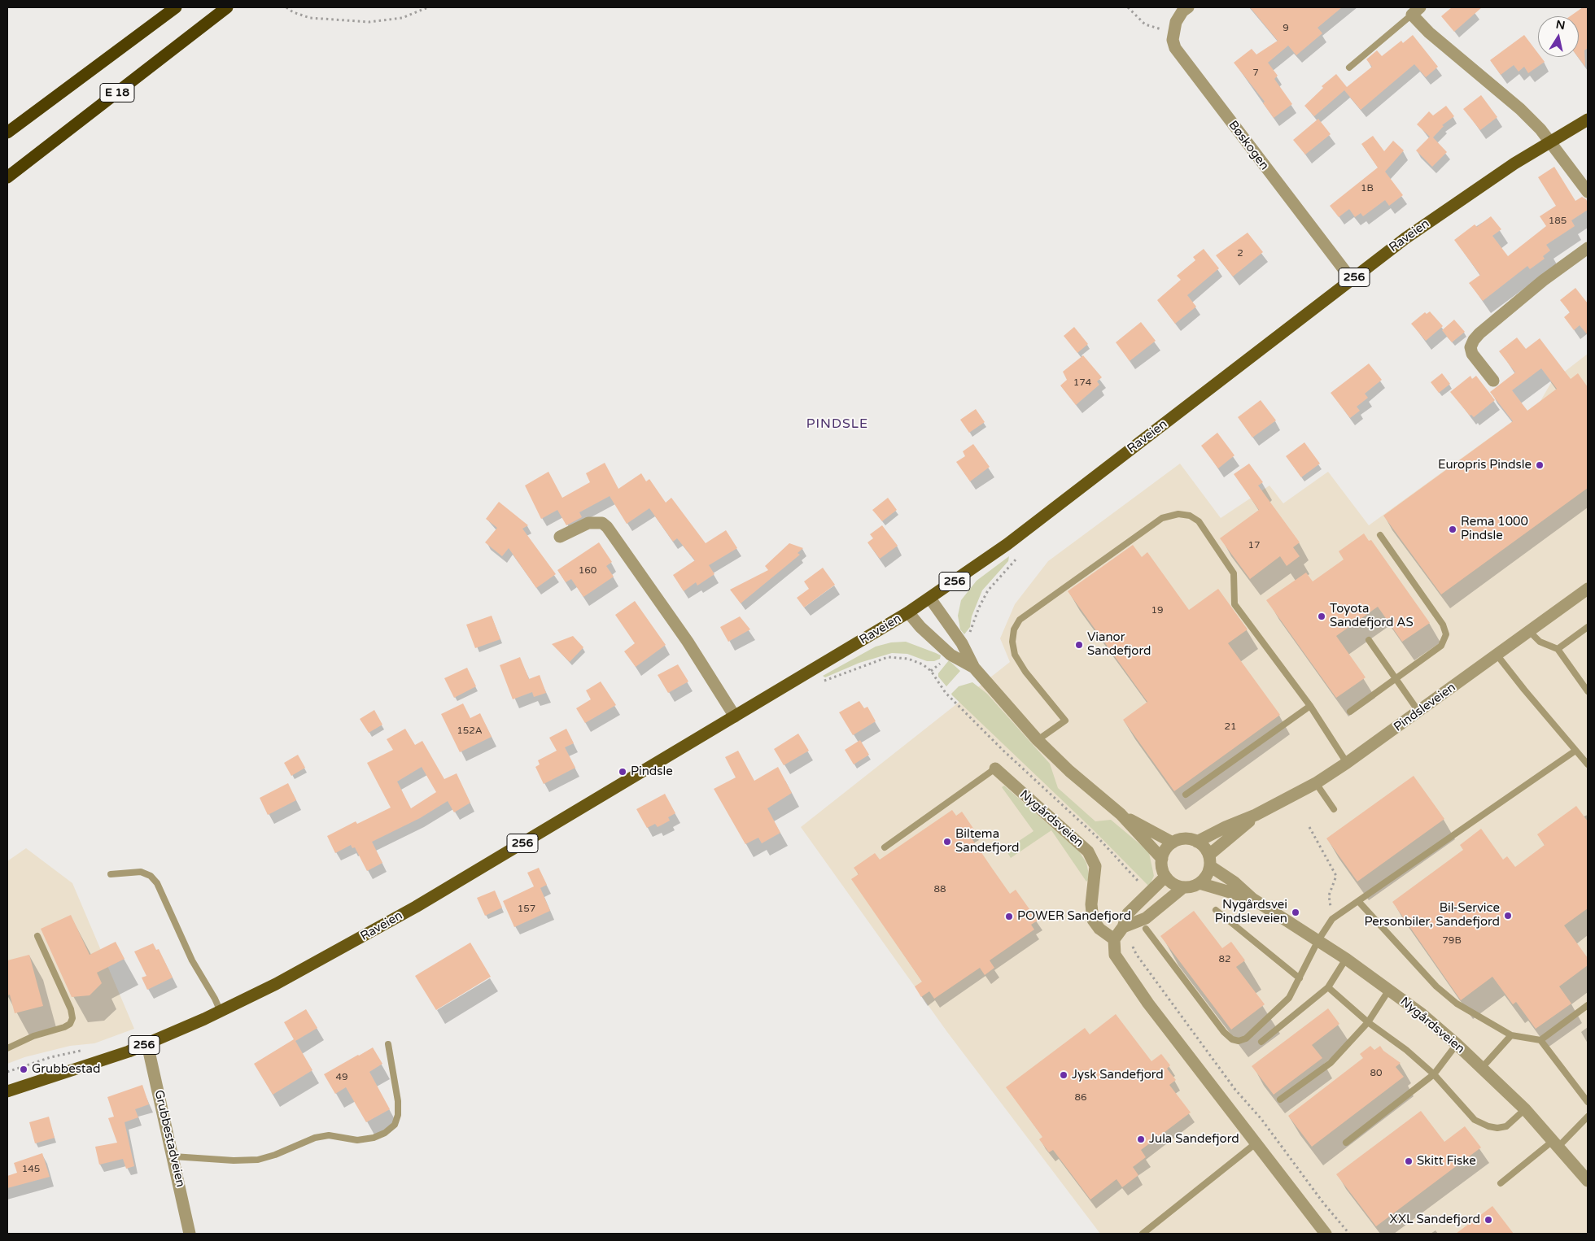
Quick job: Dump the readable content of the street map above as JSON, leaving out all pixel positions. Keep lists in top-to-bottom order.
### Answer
{
  "streets": {
    "highway": ["E 18"],
    "main road": ["Raveien", "256"],
    "street": [
      "Bøskogen",
      "Pindsleveien",
      "Nygårdsveien",
      "Grubbestadveien"
    ]
  },
  "crossings": [
    ["Bøskogen", "Raveien"],
    ["Raveien", "Grubbestadveien"],
    ["Pindsleveien", "Nygårdsveien"]
  ],
  "districts": ["PINDSLE"],
  "places": [
    "Europris Pindsle",
    "Rema 1000 Pindsle",
    "Toyota Sandefjord AS",
    "Vianor Sandefjord",
    "Pindsle",
    "Biltema Sandefjord",
    "Nygårdsvei Pindsleveien",
    "Bil-Service Personbiler, Sandefjord",
    "POWER Sandefjord",
    "Grubbestad",
    "Jysk Sandefjord",
    "Jula Sandefjord",
    "Skitt Fiske",
    "XXL Sandefjord"
  ],
  "house_numbers": [
    "9",
    "7",
    "1B",
    "185",
    "2",
    "174",
    "17",
    "160",
    "19",
    "21",
    "152A",
    "88",
    "157",
    "79B",
    "82",
    "80",
    "49",
    "86",
    "145"
  ],
  "north": "top"
}
